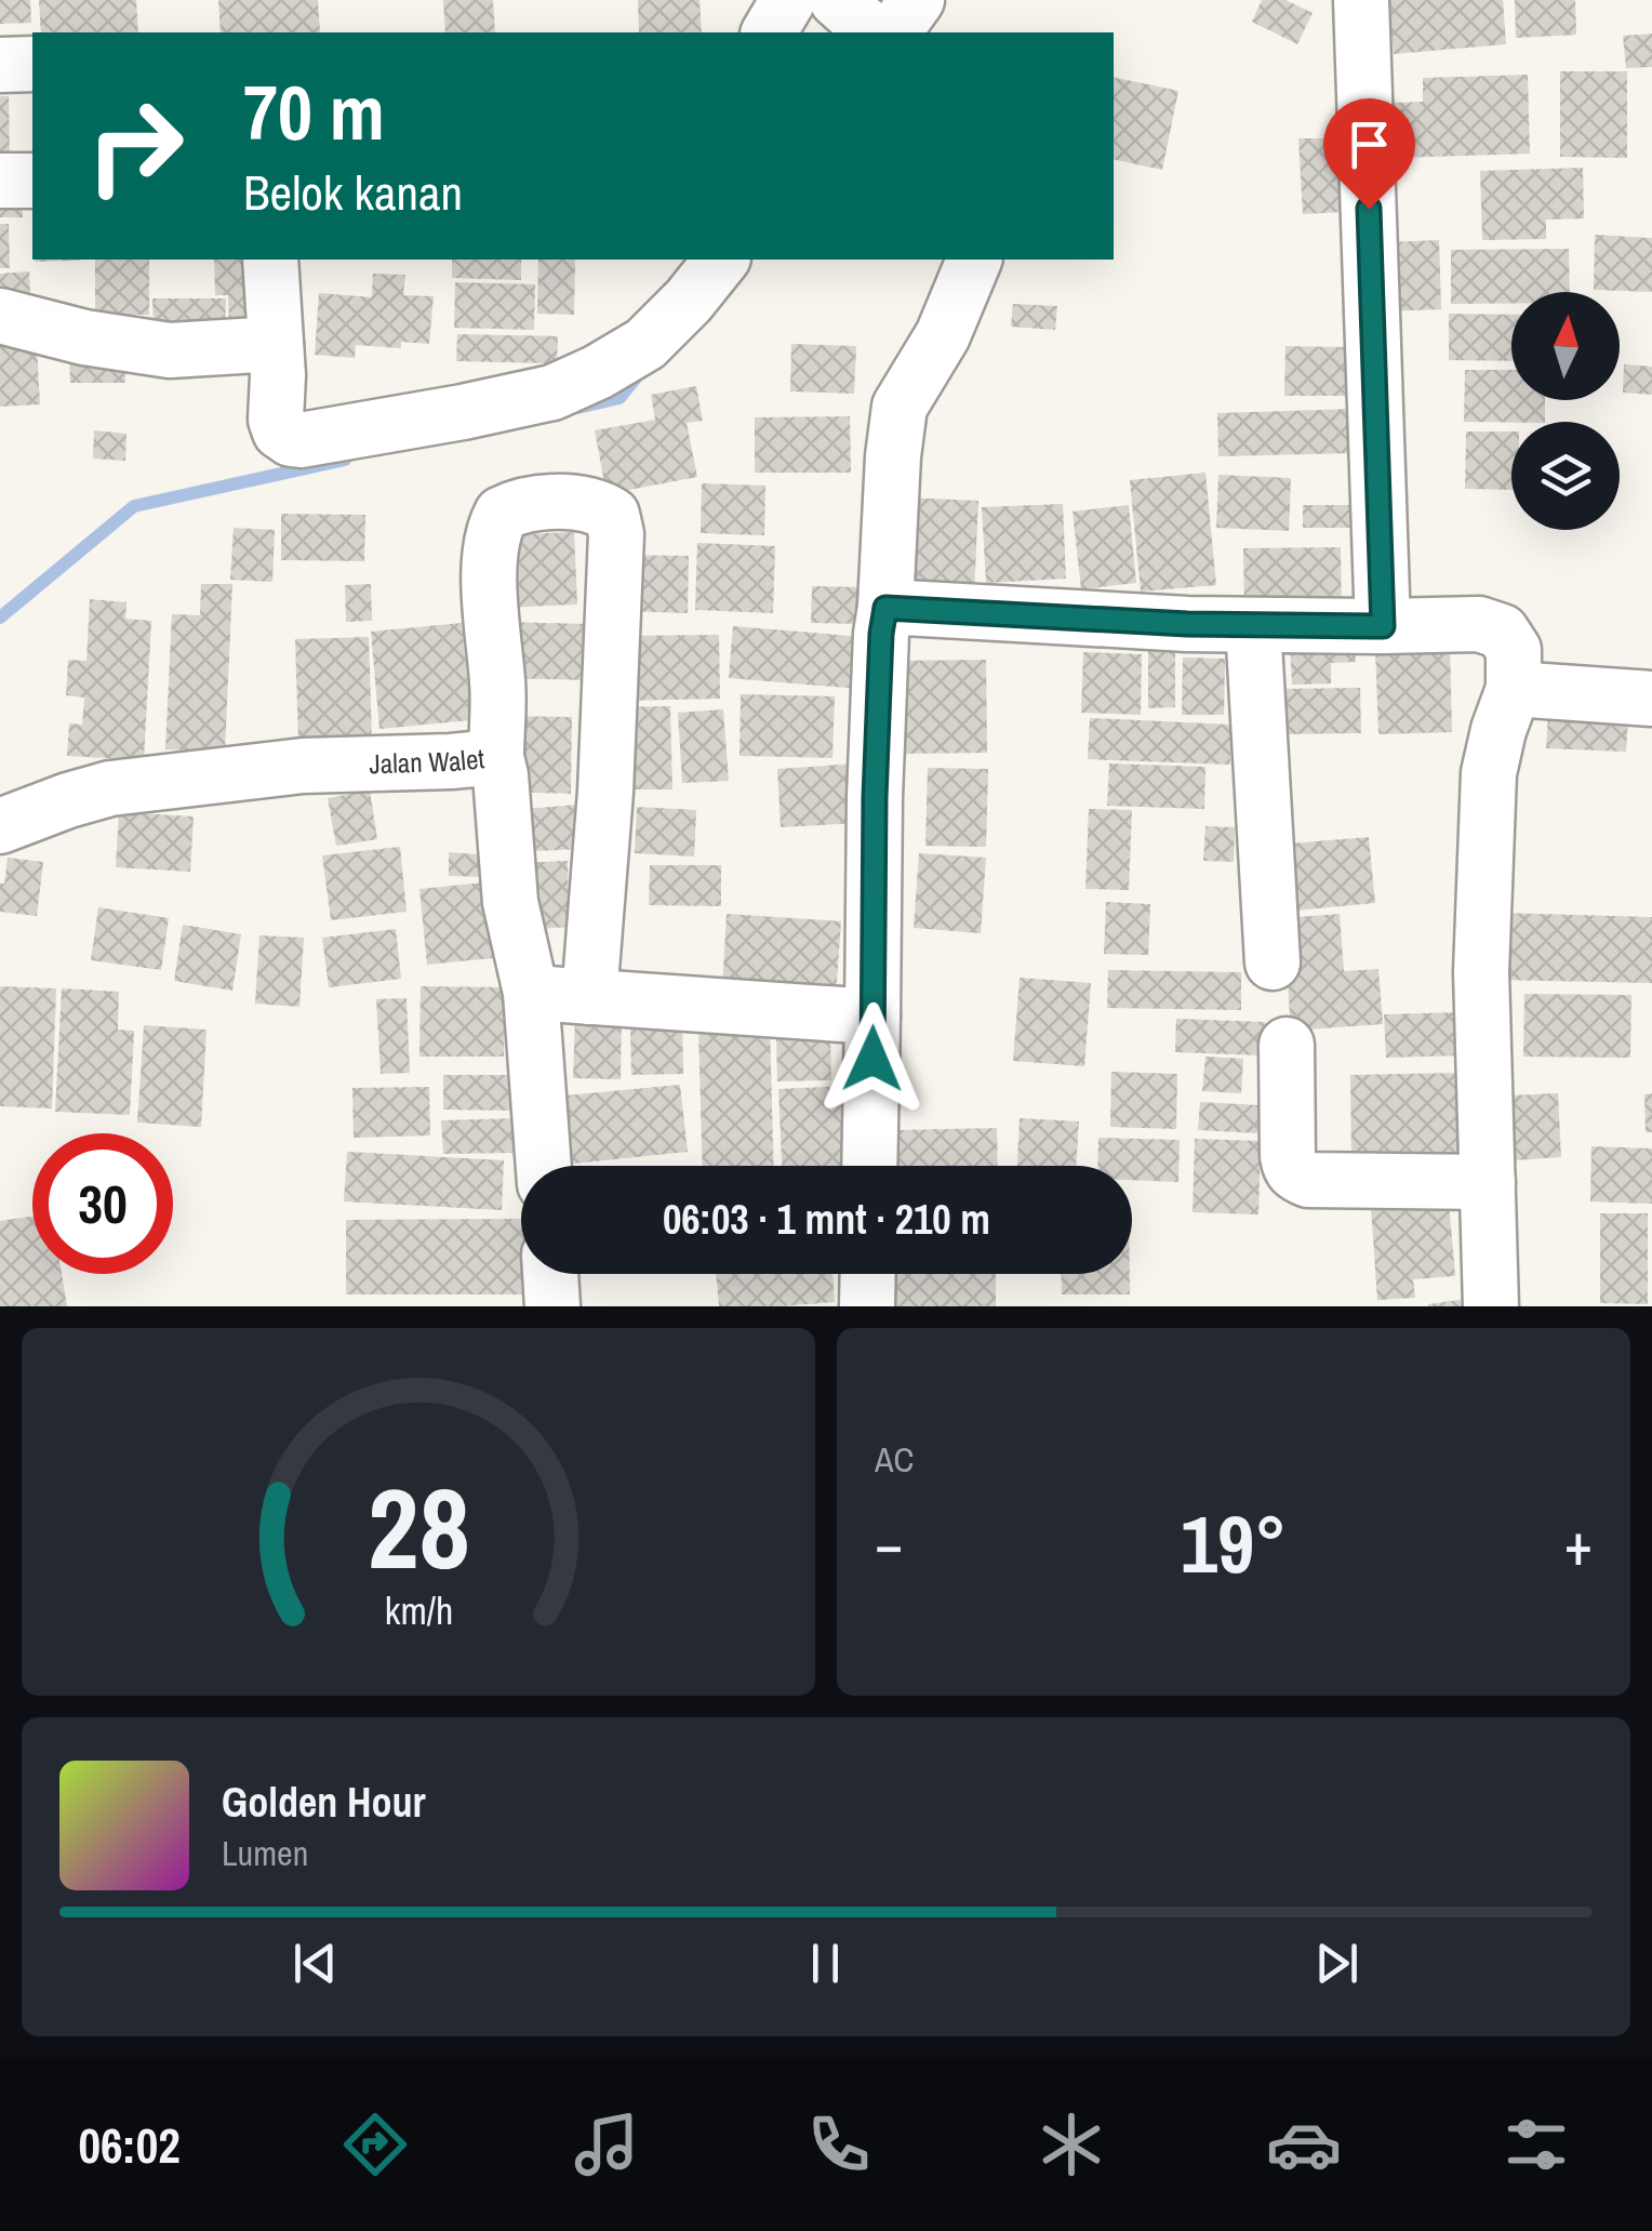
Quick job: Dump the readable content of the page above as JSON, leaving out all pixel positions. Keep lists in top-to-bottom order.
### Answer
{
  "streets": {
    "street": ["Jalan Walet"]
  },
  "north": "top",
  "page": {
    "turn": ["70 m", "Belok kanan"],
    "limit": "30",
    "trip": "06:03 · 1 mnt · 210 m",
    "tile": "AC",
    "heat": ["−", "19°", "+"],
    "song": ["Golden Hour", "Lumen"],
    "tabs": "06:02",
    "gauge": ["28", "km/h"]
  }
}
